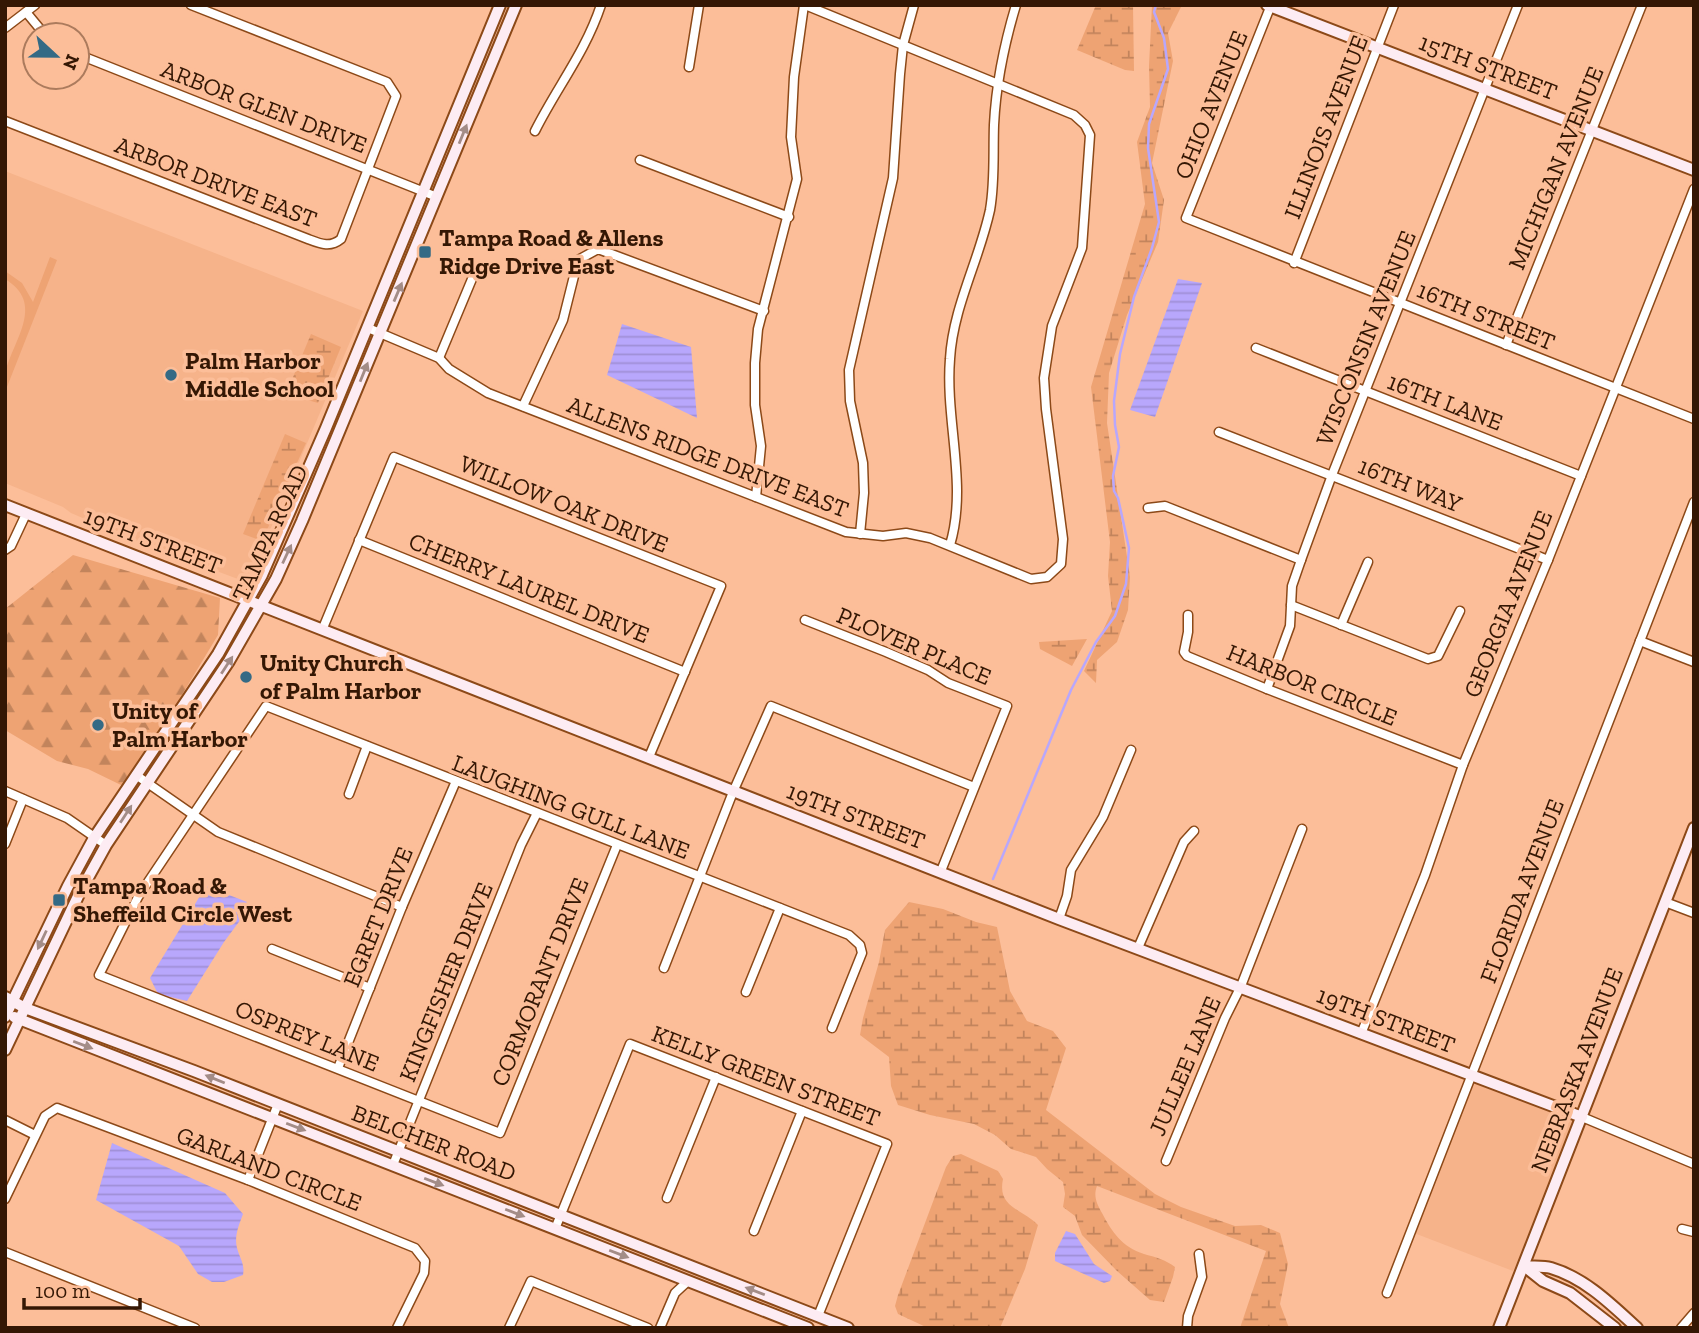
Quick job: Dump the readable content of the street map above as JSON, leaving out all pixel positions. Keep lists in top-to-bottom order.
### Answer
{
  "streets": {
    "main road": [
      "15TH STREET",
      "TAMPA ROAD",
      "19TH STREET",
      "NEBRASKA AVENUE",
      "BELCHER ROAD"
    ],
    "street": [
      "OHIO AVENUE",
      "ARBOR GLEN DRIVE",
      "ILLINOIS AVENUE",
      "MICHIGAN AVENUE",
      "ARBOR DRIVE EAST",
      "16TH STREET",
      "WISCONSIN AVENUE",
      "16TH LANE",
      "ALLENS RIDGE DRIVE EAST",
      "16TH WAY",
      "WILLOW OAK DRIVE",
      "CHERRY LAUREL DRIVE",
      "GEORGIA AVENUE",
      "PLOVER PLACE",
      "HARBOR CIRCLE",
      "LAUGHING GULL LANE",
      "FLORIDA AVENUE",
      "EGRET DRIVE",
      "KINGFISHER DRIVE",
      "CORMORANT DRIVE",
      "OSPREY LANE",
      "JULLEE LANE",
      "KELLY GREEN STREET",
      "GARLAND CIRCLE"
    ]
  },
  "crossings": [
    ["15TH STREET", "OHIO AVENUE"],
    ["15TH STREET", "ILLINOIS AVENUE"],
    ["15TH STREET", "MICHIGAN AVENUE"],
    ["15TH STREET", "WISCONSIN AVENUE"],
    ["OHIO AVENUE", "16TH STREET"],
    ["ARBOR GLEN DRIVE", "ARBOR DRIVE EAST"],
    ["ARBOR GLEN DRIVE", "TAMPA ROAD"],
    ["ILLINOIS AVENUE", "16TH STREET"],
    ["MICHIGAN AVENUE", "16TH STREET"],
    ["16TH STREET", "WISCONSIN AVENUE"],
    ["16TH STREET", "GEORGIA AVENUE"],
    ["WISCONSIN AVENUE", "16TH LANE"],
    ["WISCONSIN AVENUE", "16TH WAY"],
    ["WISCONSIN AVENUE", "HARBOR CIRCLE"],
    ["16TH LANE", "GEORGIA AVENUE"],
    ["ALLENS RIDGE DRIVE EAST", "TAMPA ROAD"],
    ["16TH WAY", "GEORGIA AVENUE"],
    ["WILLOW OAK DRIVE", "19TH STREET"],
    ["WILLOW OAK DRIVE", "CHERRY LAUREL DRIVE"],
    ["TAMPA ROAD", "19TH STREET"],
    ["TAMPA ROAD", "BELCHER ROAD"],
    ["19TH STREET", "GEORGIA AVENUE"],
    ["19TH STREET", "FLORIDA AVENUE"],
    ["19TH STREET", "JULLEE LANE"],
    ["19TH STREET", "NEBRASKA AVENUE"],
    ["GEORGIA AVENUE", "HARBOR CIRCLE"],
    ["LAUGHING GULL LANE", "EGRET DRIVE"],
    ["LAUGHING GULL LANE", "KINGFISHER DRIVE"],
    ["LAUGHING GULL LANE", "CORMORANT DRIVE"],
    ["LAUGHING GULL LANE", "OSPREY LANE"],
    ["EGRET DRIVE", "OSPREY LANE"],
    ["KINGFISHER DRIVE", "OSPREY LANE"],
    ["KINGFISHER DRIVE", "BELCHER ROAD"],
    ["CORMORANT DRIVE", "OSPREY LANE"],
    ["KELLY GREEN STREET", "BELCHER ROAD"]
  ],
  "places": {
    "transit": ["Tampa Road & Allens Ridge Drive East", "Tampa Road & Sheffeild Circle West"],
    "other": ["Palm Harbor Middle School", "Unity Church of Palm Harbor", "Unity of Palm Harbor"]
  },
  "scale_bar": "100 m",
  "north": "right"
}
